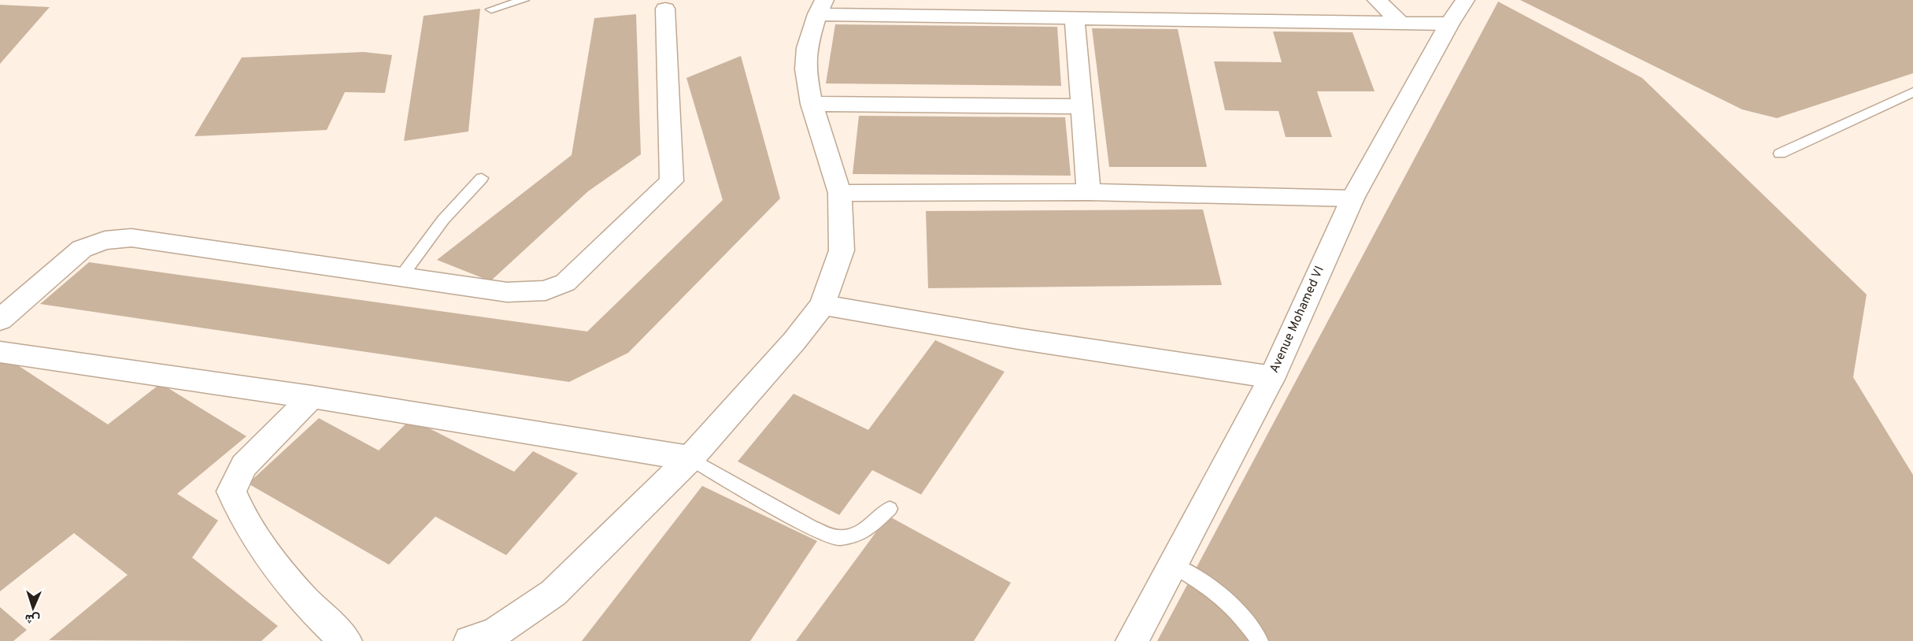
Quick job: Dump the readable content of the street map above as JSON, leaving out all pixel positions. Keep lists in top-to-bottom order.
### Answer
{
  "streets": {
    "street": ["Avenue Mohamed VI"]
  },
  "north": "bottom"
}
